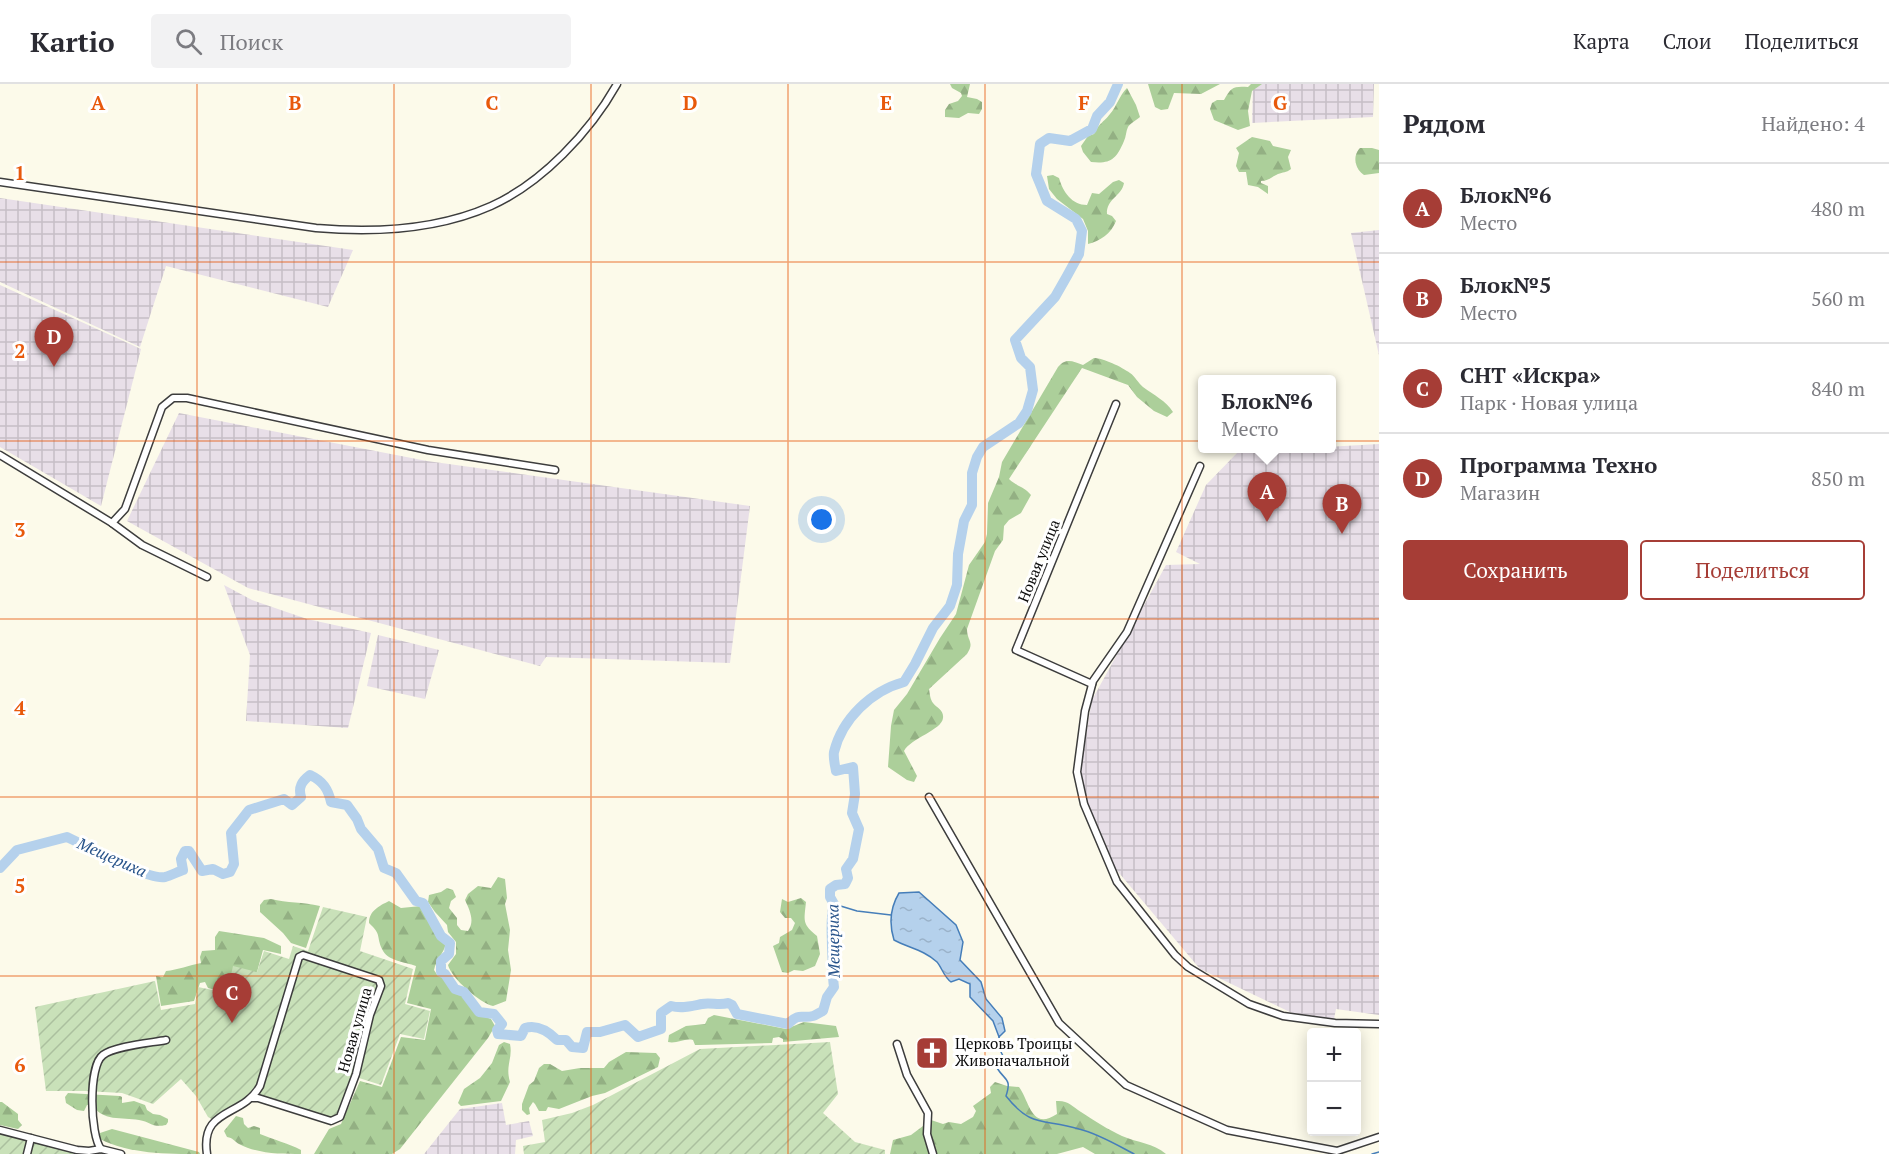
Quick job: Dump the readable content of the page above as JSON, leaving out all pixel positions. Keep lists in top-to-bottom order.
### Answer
{
  "streets": {
    "street": ["Новая улица"]
  },
  "water": ["Мещериха"],
  "places": {
    "church": ["Церковь Троицы Живоначальной"]
  },
  "page": {
    "header": "Kartio",
    "search": "Поиск",
    "nav": ["Карта", "Слои", "Поделиться"],
    "heading": ["Рядом", "Найдено: 4"],
    "list": [
      {
        "mark": "A",
        "name": "Блок№6",
        "note": "Место",
        "value": "480 m"
      },
      {
        "mark": "B",
        "name": "Блок№5",
        "note": "Место",
        "value": "560 m"
      },
      {
        "mark": "C",
        "name": "СНТ «Искра»",
        "note": "Парк · Новая улица",
        "value": "840 m"
      },
      {
        "mark": "D",
        "name": "Программа Техно",
        "note": "Магазин",
        "value": "850 m"
      }
    ],
    "pins": [
      "D",
      "A",
      "B",
      "C"
    ],
    "popup": ["Блок№6", "Место"],
    "buttons": ["Сохранить", "Поделиться"],
    "map_buttons": ["+", "−"]
  },
  "grid": {
    "columns": [
      "A",
      "B",
      "C",
      "D",
      "E",
      "F",
      "G"
    ],
    "rows": [
      "1",
      "2",
      "3",
      "4",
      "5",
      "6"
    ]
  }
}
